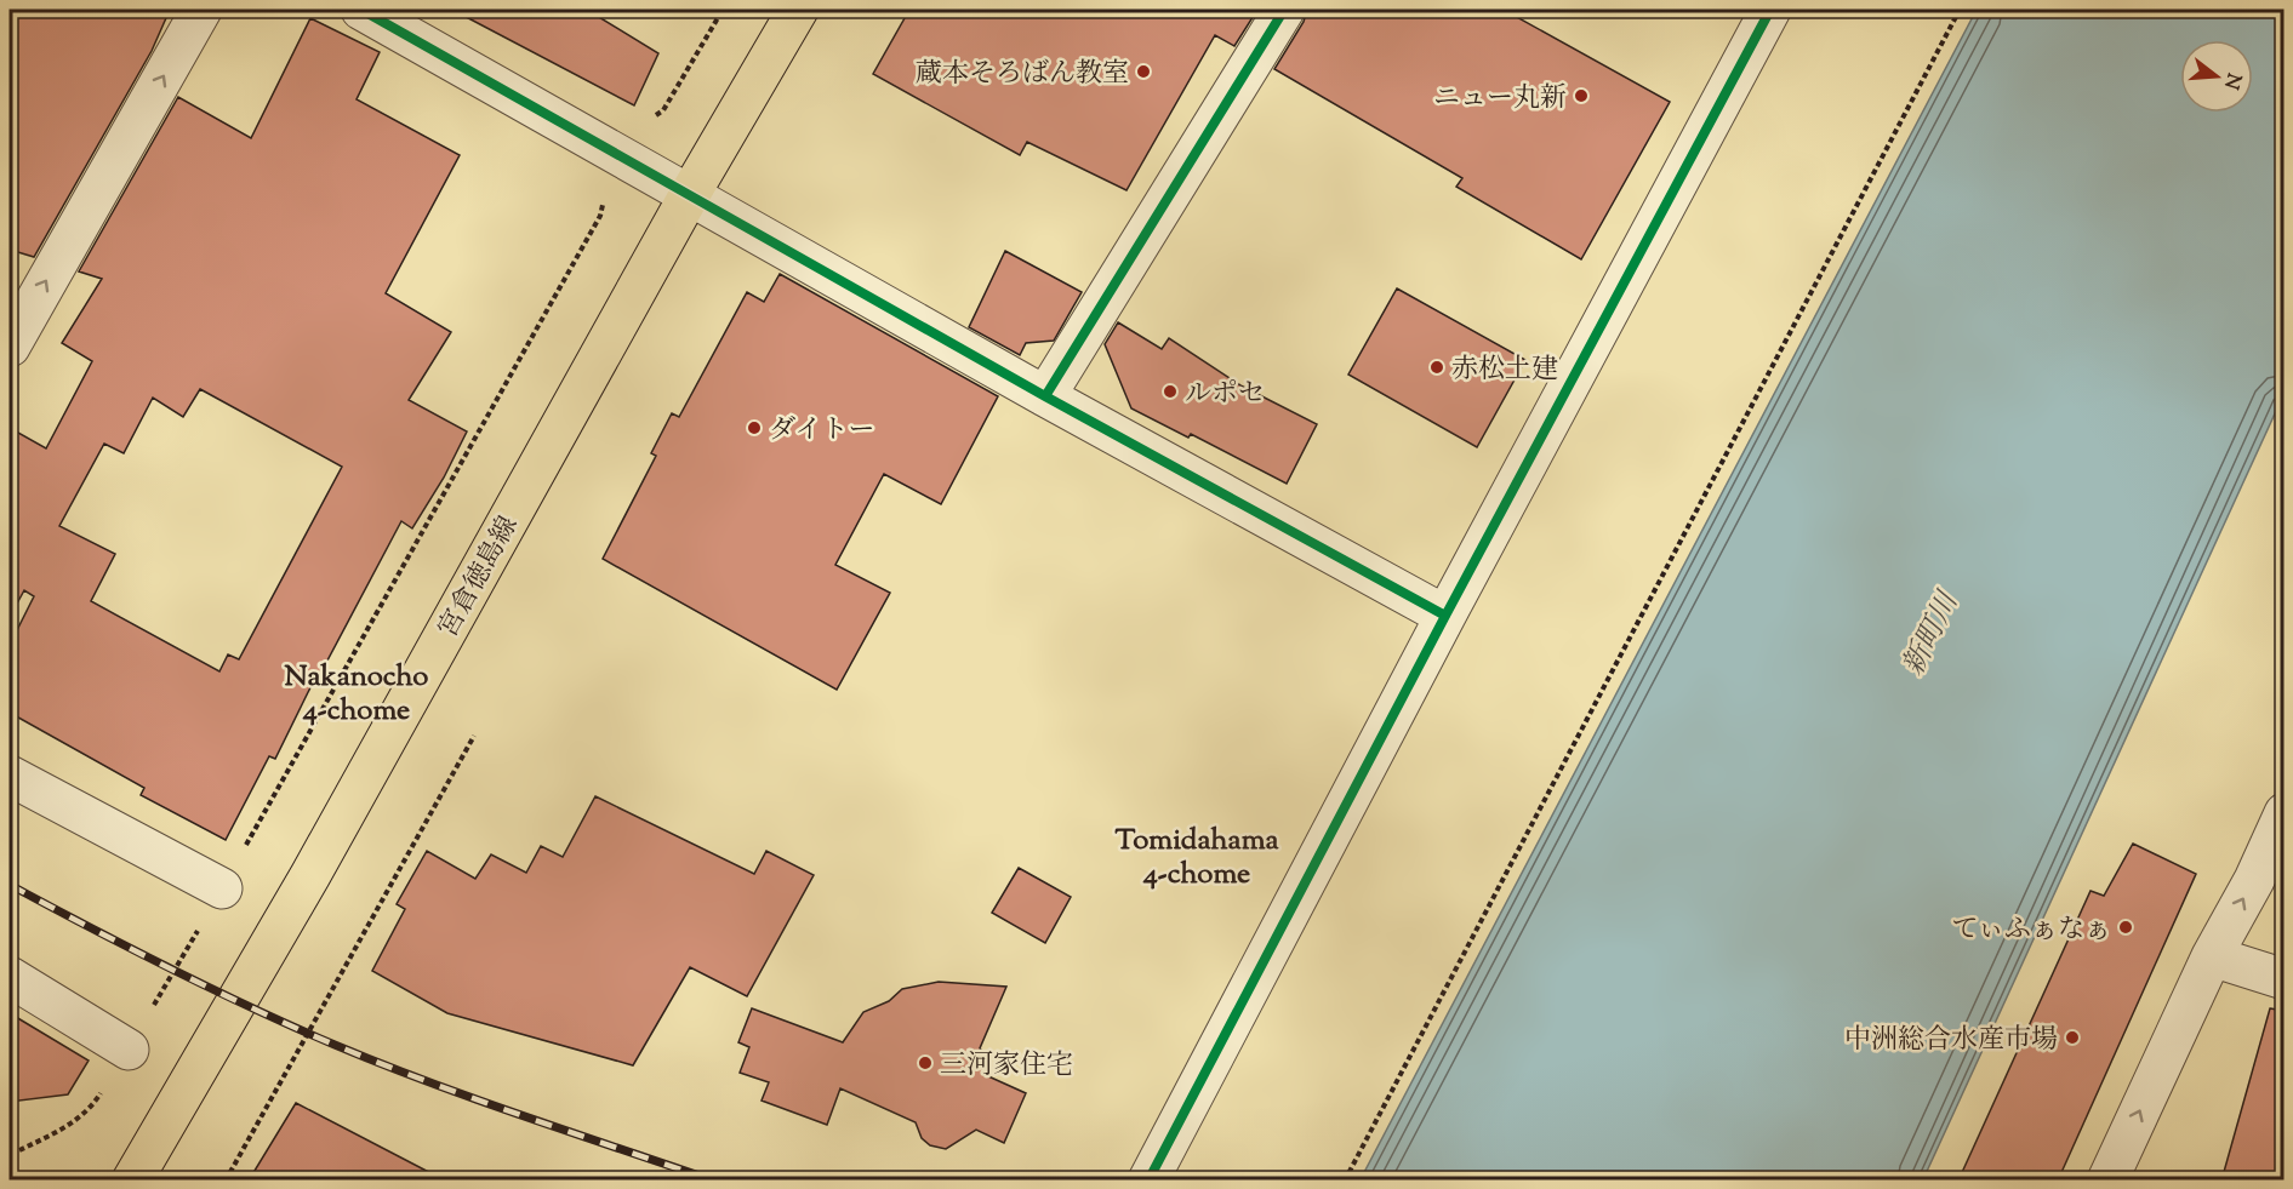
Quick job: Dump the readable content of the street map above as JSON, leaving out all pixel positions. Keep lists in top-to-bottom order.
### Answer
{
  "streets": {
    "main road": ["宮倉徳島線"]
  },
  "districts": ["Nakanocho 4-chome", "Tomidahama 4-chome"],
  "water": ["新町川"],
  "places": [
    "蔵本そろばん教室",
    "ニュー丸新",
    "赤松土建",
    "ルポセ",
    "ダイトー",
    "てぃふぁなぁ",
    "中洲総合水産市場",
    "三河家住宅"
  ],
  "north": "right"
}
